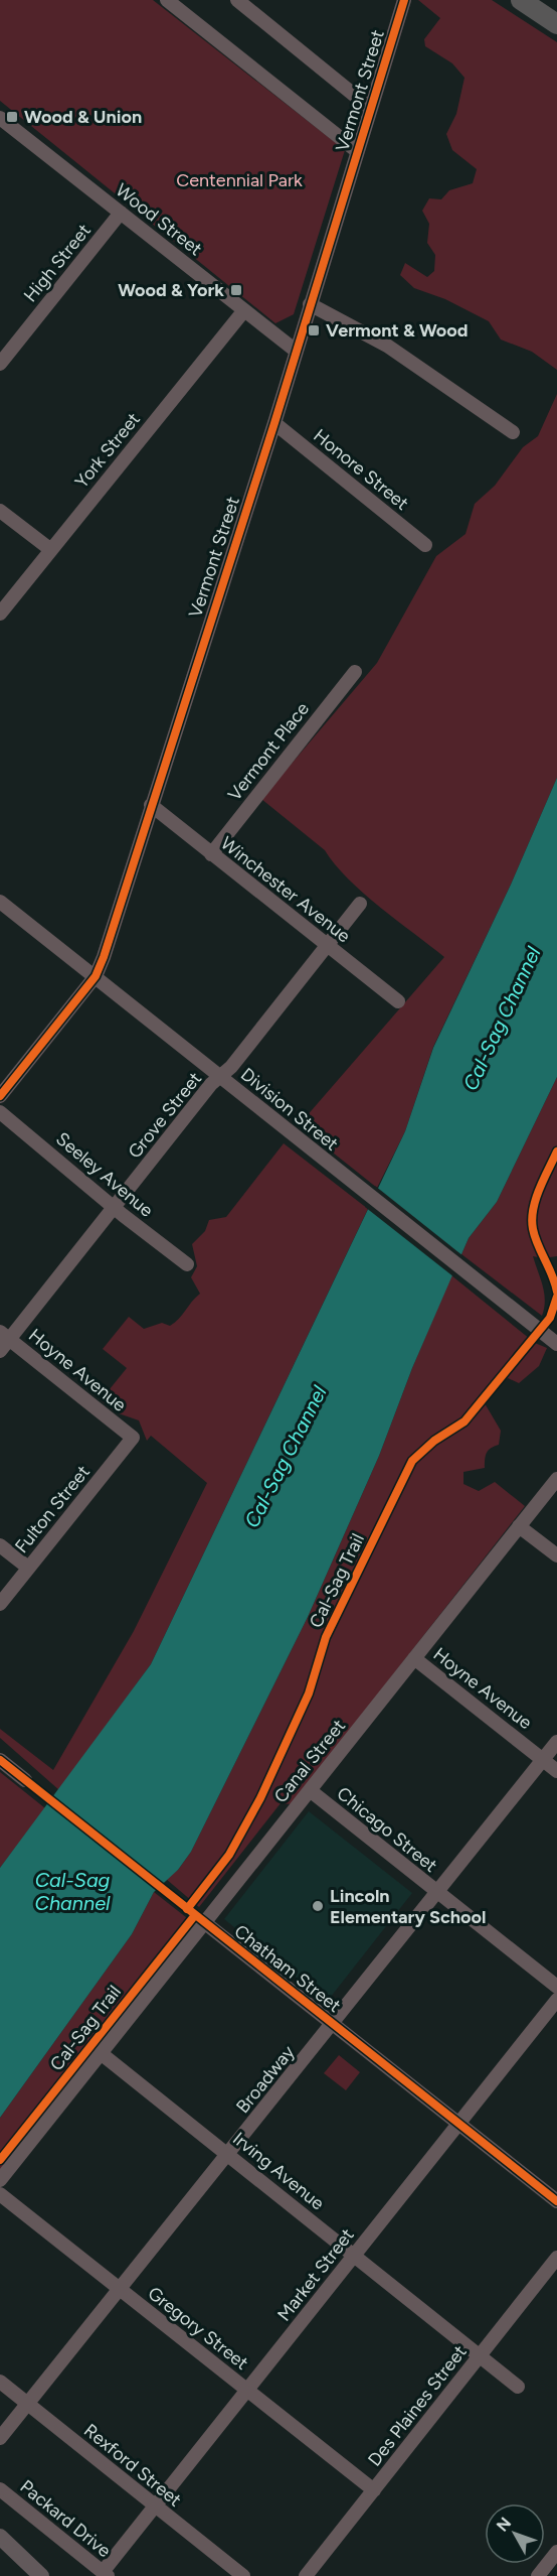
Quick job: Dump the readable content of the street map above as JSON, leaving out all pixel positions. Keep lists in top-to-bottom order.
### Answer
{
  "streets": {
    "street": [
      "Vermont Street",
      "Wood Street",
      "High Street",
      "York Street",
      "Honore Street",
      "Vermont Place",
      "Winchester Avenue",
      "Division Street",
      "Grove Street",
      "Seeley Avenue",
      "Hoyne Avenue",
      "Fulton Street",
      "Canal Street",
      "Chicago Street",
      "Chatham Street",
      "Broadway",
      "Irving Avenue",
      "Market Street",
      "Gregory Street",
      "Des Plaines Street",
      "Rexford Street",
      "Packard Drive"
    ],
    "cycle path": ["Cal-Sag Trail"]
  },
  "crossings": [
    ["Vermont Street", "Wood Street"],
    ["Vermont Street", "Honore Street"],
    ["Vermont Street", "Winchester Avenue"],
    ["Vermont Street", "Division Street"],
    ["Wood Street", "High Street"],
    ["Wood Street", "York Street"],
    ["Vermont Place", "Winchester Avenue"],
    ["Winchester Avenue", "Grove Street"],
    ["Division Street", "Grove Street"],
    ["Grove Street", "Seeley Avenue"],
    ["Grove Street", "Hoyne Avenue"],
    ["Hoyne Avenue", "Fulton Street"],
    ["Hoyne Avenue", "Canal Street"],
    ["Hoyne Avenue", "Broadway"],
    ["Canal Street", "Chicago Street"],
    ["Canal Street", "Chatham Street"],
    ["Canal Street", "Irving Avenue"],
    ["Chicago Street", "Broadway"],
    ["Chatham Street", "Broadway"],
    ["Chatham Street", "Market Street"],
    ["Broadway", "Irving Avenue"],
    ["Broadway", "Gregory Street"],
    ["Broadway", "Rexford Street"],
    ["Irving Avenue", "Market Street"],
    ["Irving Avenue", "Des Plaines Street"],
    ["Market Street", "Gregory Street"],
    ["Market Street", "Rexford Street"],
    ["Market Street", "Packard Drive"],
    ["Gregory Street", "Des Plaines Street"]
  ],
  "water": ["Cal-Sag Channel"],
  "parks": ["Centennial Park"],
  "places": {
    "transit": ["Wood & Union", "Wood & York", "Vermont & Wood"],
    "other": ["Lincoln Elementary School"]
  },
  "north": "top left"
}
